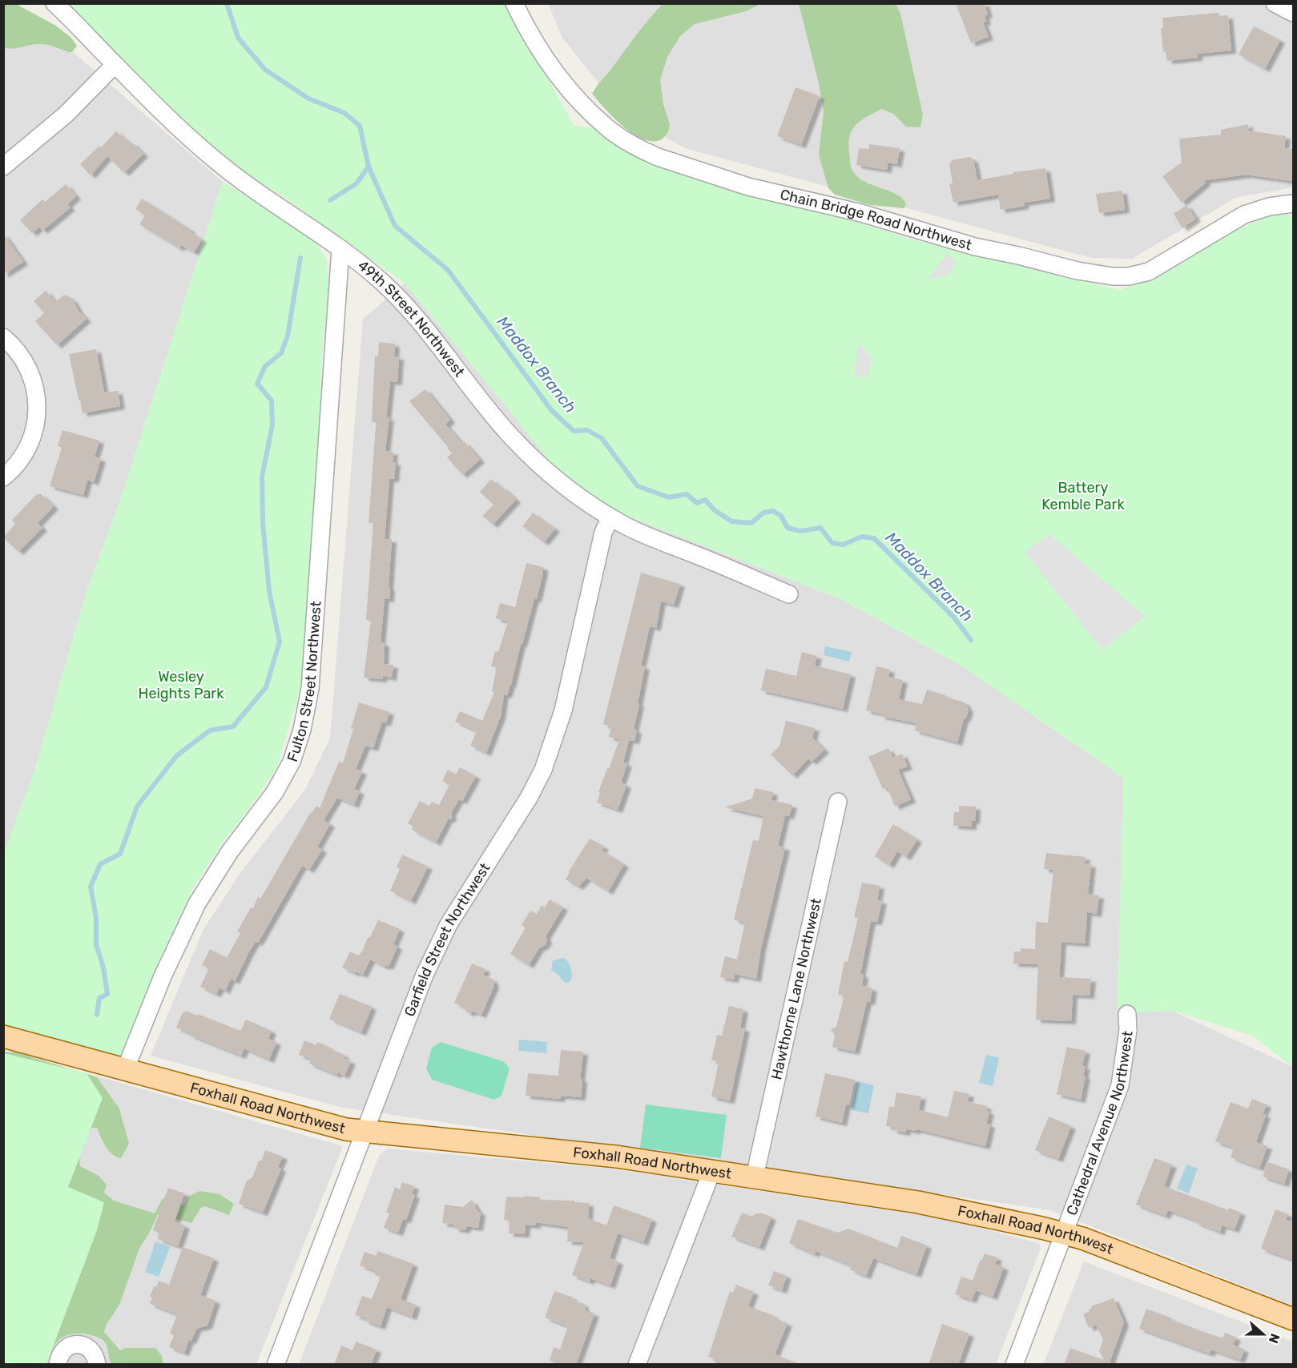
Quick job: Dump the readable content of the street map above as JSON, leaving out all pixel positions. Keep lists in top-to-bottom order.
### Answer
{
  "streets": {
    "main road": ["Foxhall Road Northwest"],
    "street": [
      "Chain Bridge Road Northwest",
      "49th Street Northwest",
      "Fulton Street Northwest",
      "Garfield Street Northwest",
      "Hawthorne Lane Northwest",
      "Cathedral Avenue Northwest"
    ]
  },
  "crossings": [
    ["49th Street Northwest", "Fulton Street Northwest"],
    ["49th Street Northwest", "Garfield Street Northwest"],
    ["Fulton Street Northwest", "Foxhall Road Northwest"],
    ["Garfield Street Northwest", "Foxhall Road Northwest"],
    ["Hawthorne Lane Northwest", "Foxhall Road Northwest"],
    ["Foxhall Road Northwest", "Cathedral Avenue Northwest"]
  ],
  "water": ["Maddox Branch"],
  "parks": ["Battery Kemble Park", "Wesley Heights Park"],
  "north": "right"
}
